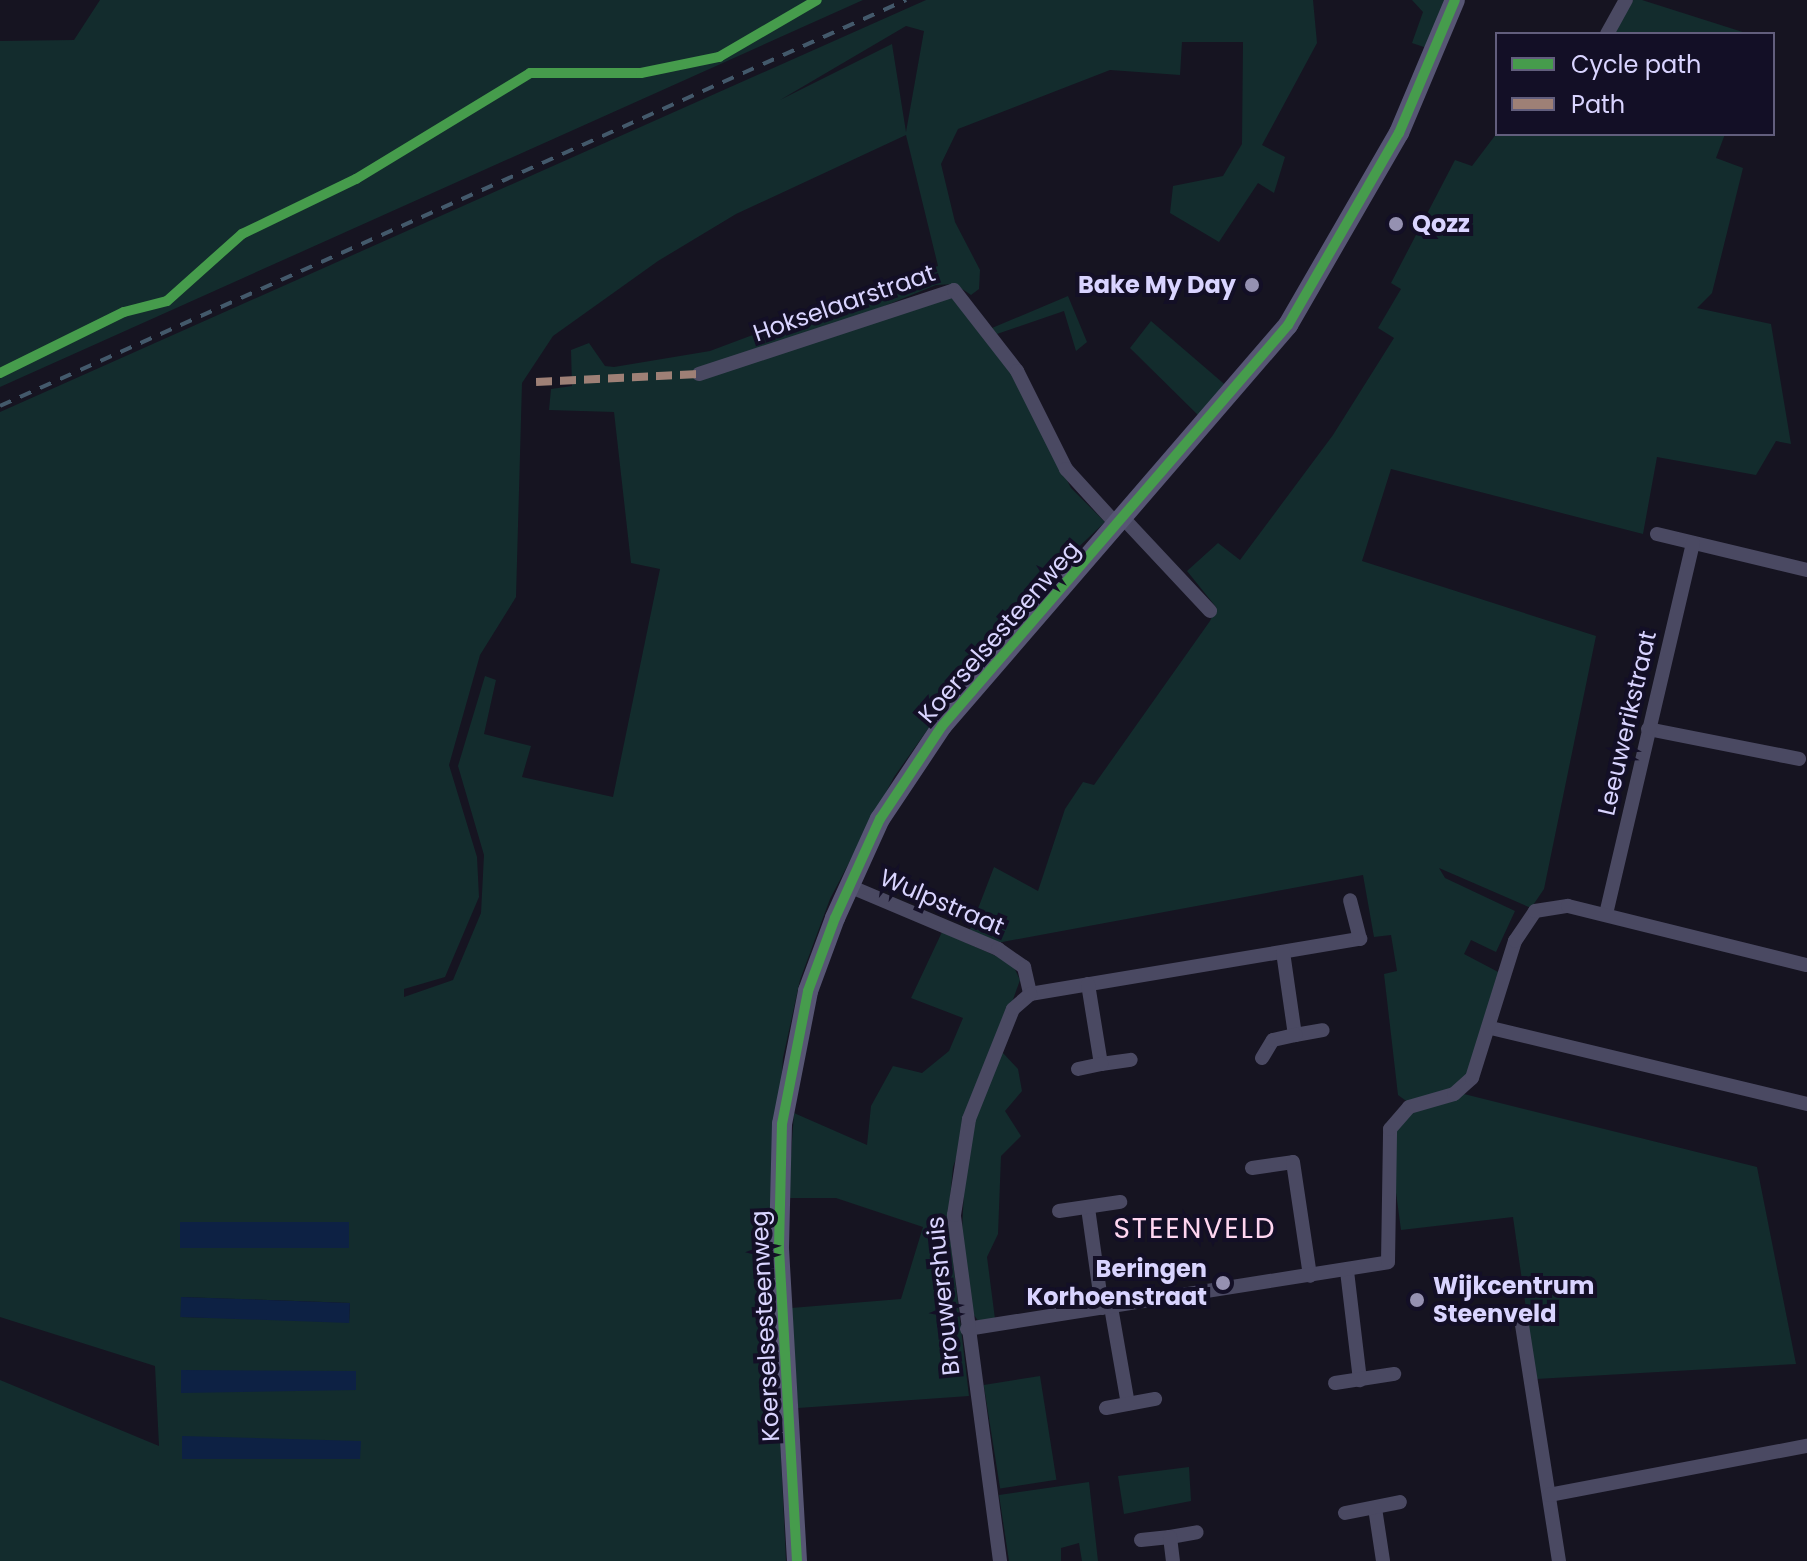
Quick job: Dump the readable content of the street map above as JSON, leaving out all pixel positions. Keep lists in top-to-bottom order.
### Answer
{
  "streets": {
    "street": [
      "Hokselaarstraat",
      "Koerselsesteenweg",
      "Leeuwerikstraat",
      "Wulpstraat",
      "Brouwershuis"
    ]
  },
  "crossings": [
    ["Hokselaarstraat", "Koerselsesteenweg"],
    ["Koerselsesteenweg", "Wulpstraat"],
    ["Wulpstraat", "Brouwershuis"]
  ],
  "districts": ["STEENVELD"],
  "places": [
    "Qozz",
    "Bake My Day",
    "Beringen Korhoenstraat",
    "Wijkcentrum Steenveld"
  ],
  "legend": ["Cycle path", "Path"]
}
